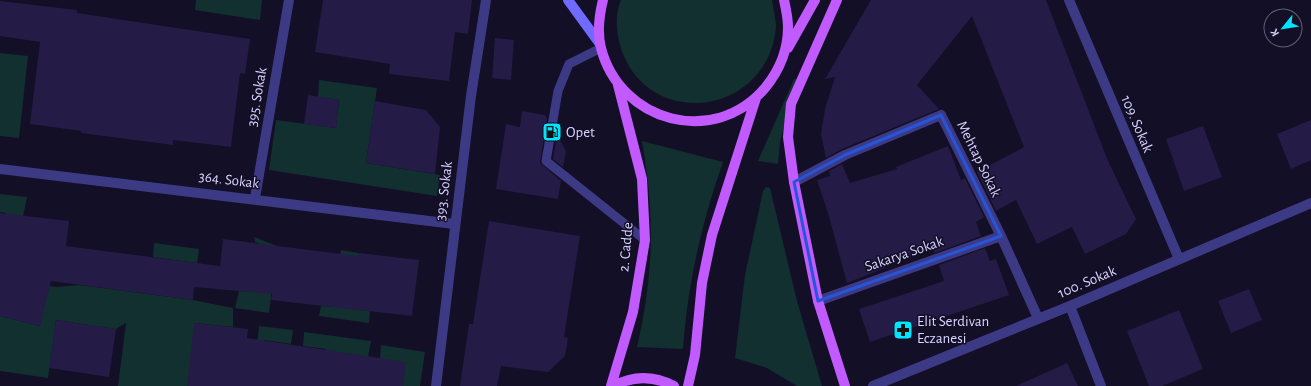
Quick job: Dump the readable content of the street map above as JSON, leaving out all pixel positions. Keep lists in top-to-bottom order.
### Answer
{
  "streets": {
    "main road": ["2. Cadde"],
    "street": [
      "395. Sokak",
      "109. Sokak",
      "Mehtap Sokak",
      "364. Sokak",
      "393. Sokak",
      "Sakarya Sokak",
      "100. Sokak"
    ]
  },
  "crossings": [
    ["395. Sokak", "364. Sokak"],
    ["109. Sokak", "100. Sokak"],
    ["Mehtap Sokak", "Sakarya Sokak"],
    ["Mehtap Sokak", "100. Sokak"],
    ["364. Sokak", "393. Sokak"]
  ],
  "places": {
    "fuel station": ["Opet"],
    "pharmacy": ["Elit Serdivan Eczanesi"]
  },
  "north": "bottom left"
}
